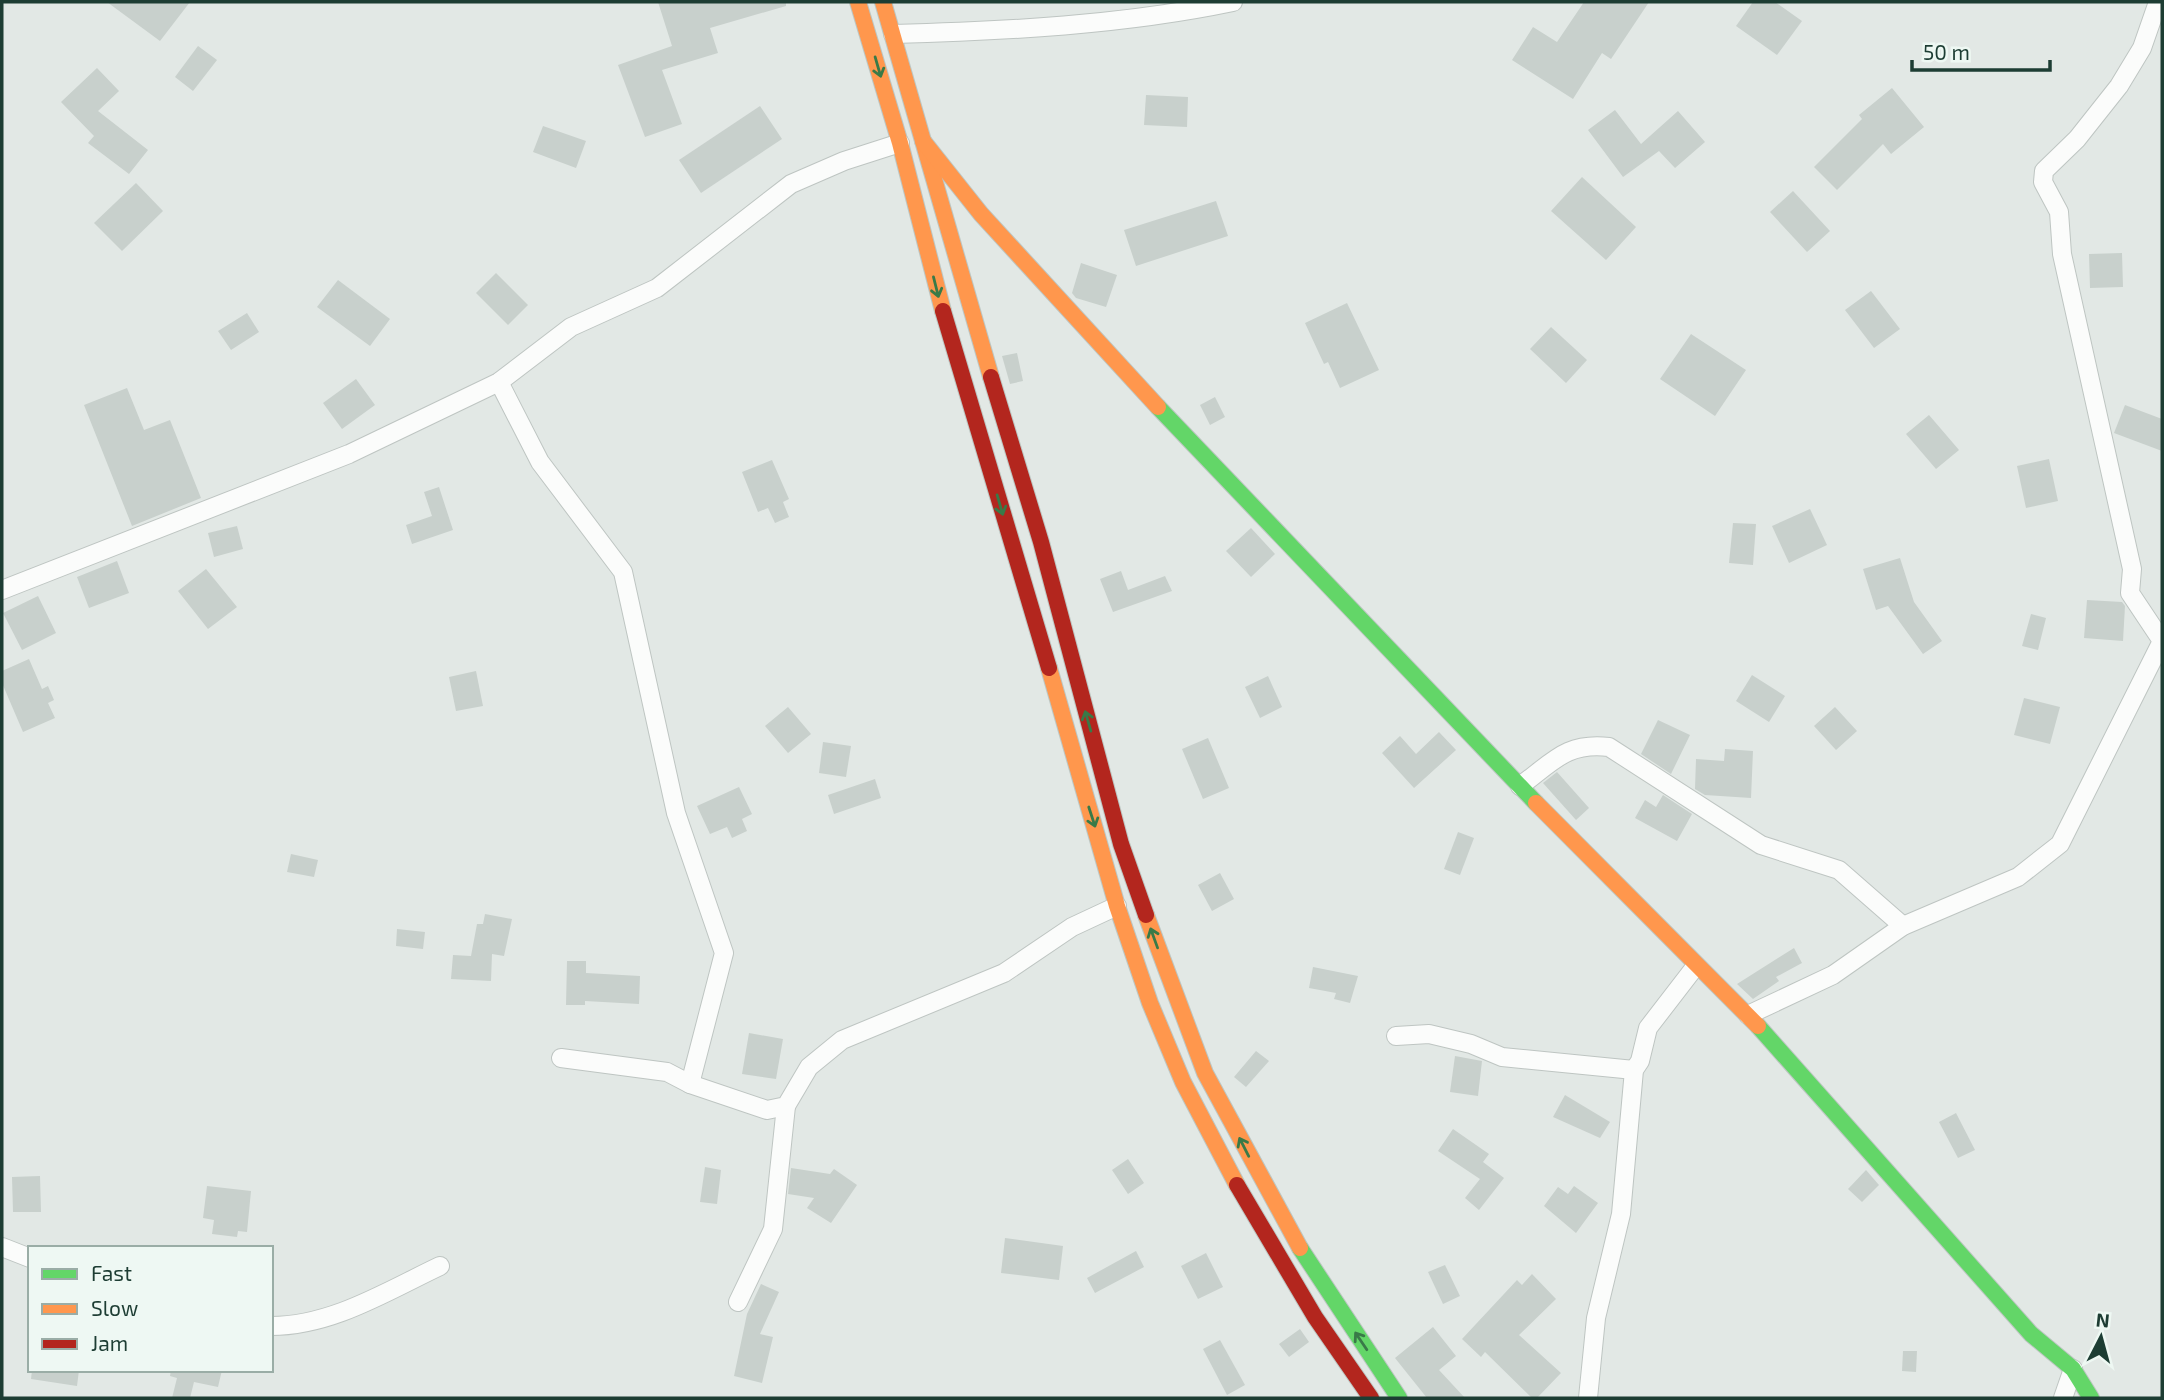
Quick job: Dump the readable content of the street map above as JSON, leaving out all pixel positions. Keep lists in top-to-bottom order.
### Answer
{
  "legend": ["Fast", "Slow", "Jam"],
  "scale_bar": "50 m",
  "north": "top"
}
